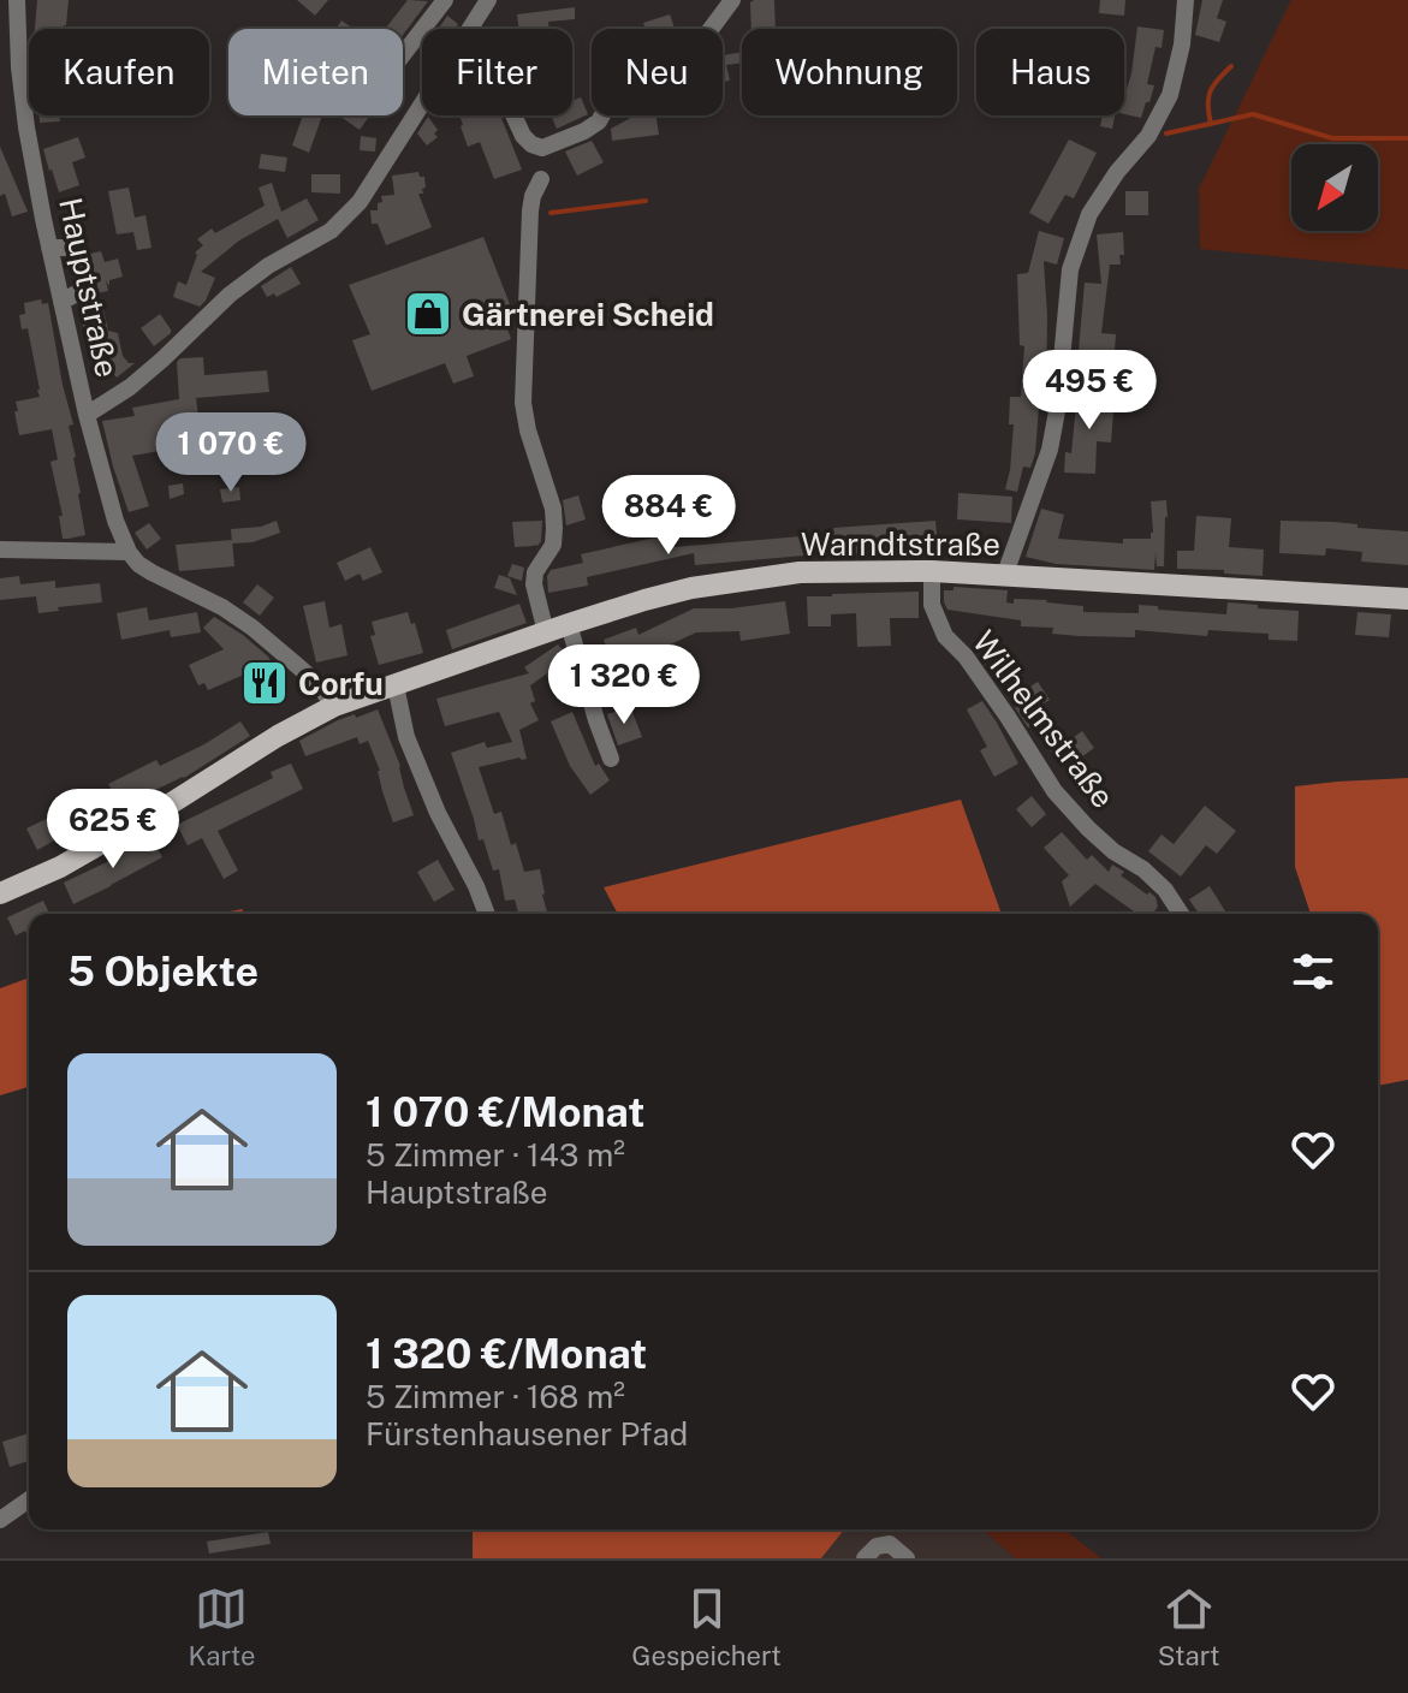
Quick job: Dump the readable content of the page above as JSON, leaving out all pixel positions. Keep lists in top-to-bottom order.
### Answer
{
  "streets": {
    "main road": ["Warndtstraße"],
    "street": ["Hauptstraße", "Wilhelmstraße"]
  },
  "crossings": [
    ["Warndtstraße", "Wilhelmstraße"]
  ],
  "places": {
    "shop": ["Gärtnerei Scheid"],
    "restaurant": ["Corfu"]
  },
  "north": "bottom left",
  "page": {
    "chip": [
      "Kaufen",
      "Mieten",
      "Filter",
      "Neu",
      "Wohnung",
      "Haus"
    ],
    "price": [
      "495 €",
      "1 070 €",
      "884 €",
      "1 320 €",
      "625 €"
    ],
    "heading": "5 Objekte",
    "list": [
      {
        "name": "1 070 €/Monat",
        "note": "5 Zimmer · 143 m² · Hauptstraße"
      },
      {
        "name": "1 320 €/Monat",
        "note": "5 Zimmer · 168 m² · Fürstenhausener Pfad"
      }
    ],
    "tabs": ["Karte", "Gespeichert", "Start"]
  }
}
